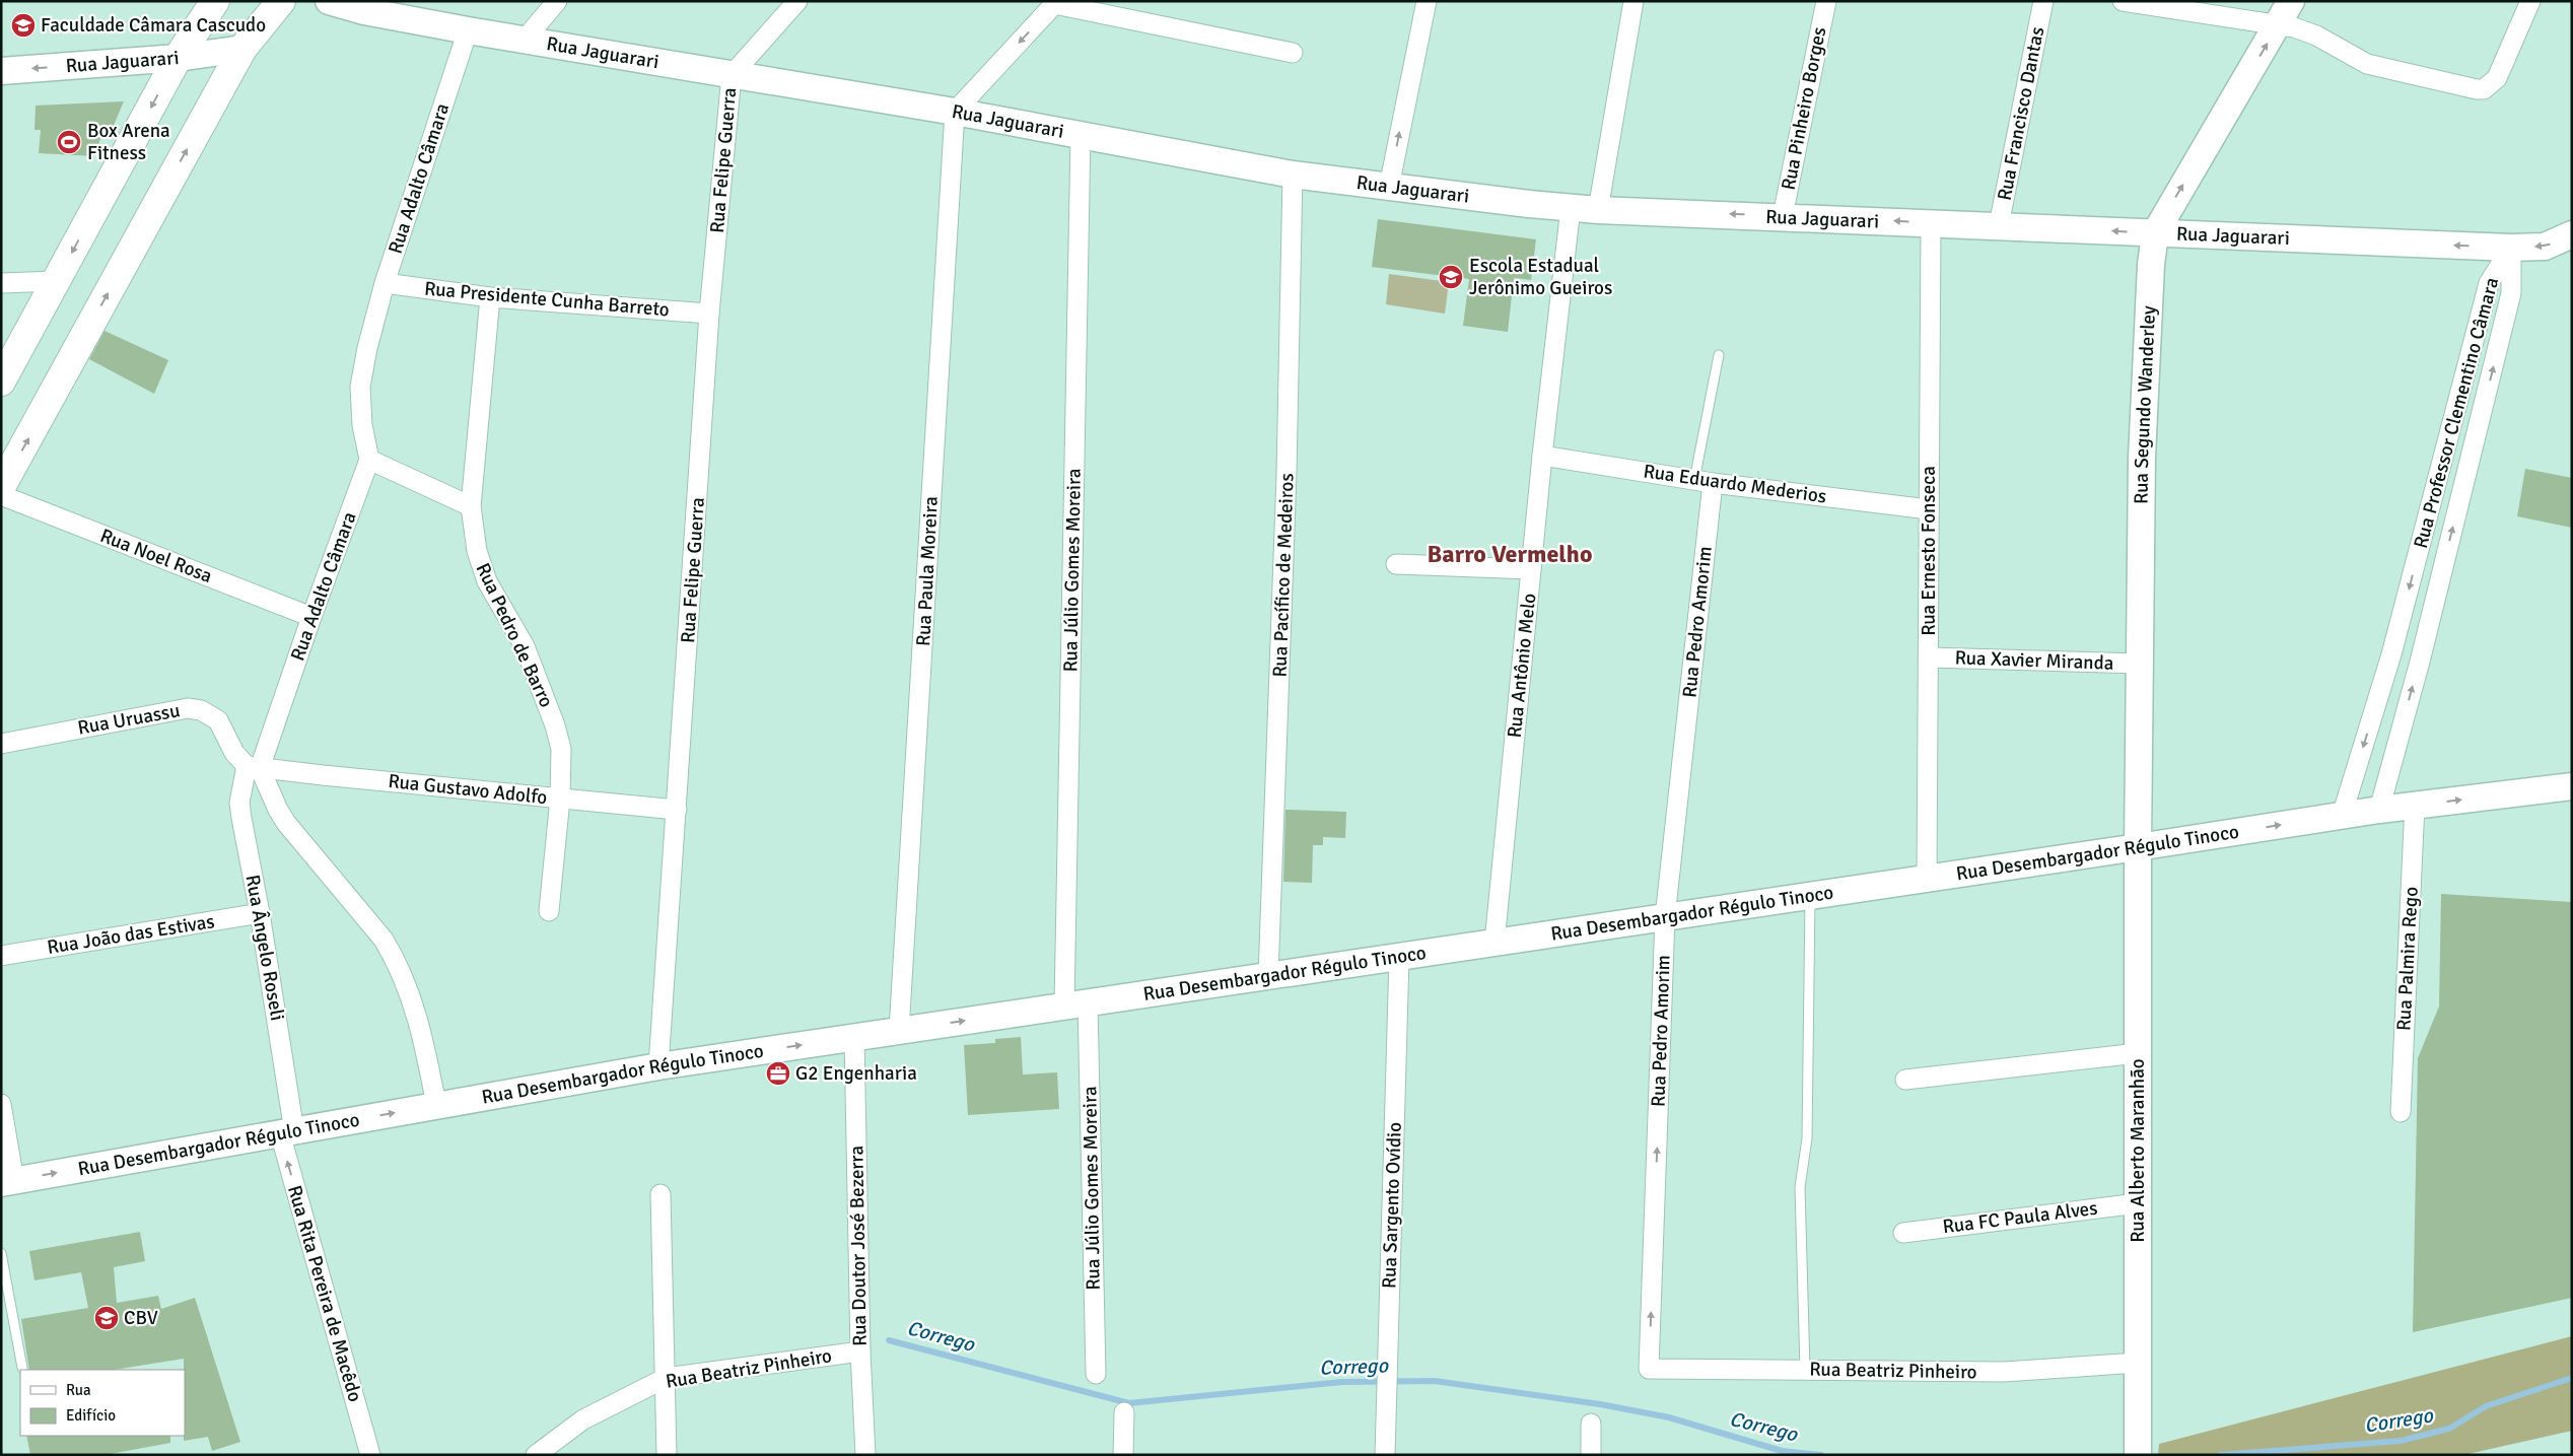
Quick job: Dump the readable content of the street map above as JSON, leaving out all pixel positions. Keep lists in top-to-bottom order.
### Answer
{
  "streets": {
    "street": [
      "Rua Jaguarari",
      "Rua Pinheiro Borges",
      "Rua Francisco Dantas",
      "Rua Felipe Guerra",
      "Rua Adalto Câmara",
      "Rua Presidente Cunha Barreto",
      "Rua Segundo Wanderley",
      "Rua Professor Clementino Câmara",
      "Rua Eduardo Mederios",
      "Rua Ernesto Fonseca",
      "Rua Noel Rosa",
      "Rua Júlio Gomes Moreira",
      "Rua Paula Moreira",
      "Rua Pacífico de Medeiros",
      "Rua Pedro Amorim",
      "Rua Pedro de Barro",
      "Rua Xavier Miranda",
      "Rua Antônio Melo",
      "Rua Uruassu",
      "Rua Gustavo Adolfo",
      "Rua Desembargador Régulo Tinoco",
      "Rua João das Estivas",
      "Rua Ângelo Roseli",
      "Rua Palmira Rego",
      "Rua Alberto Maranhão",
      "Rua Sargento Ovídio",
      "Rua FC Paula Alves",
      "Rua Doutor José Bezerra",
      "Rua Rita Pereira de Macêdo",
      "Rua Beatriz Pinheiro"
    ]
  },
  "crossings": [
    ["Rua Jaguarari", "Rua Pinheiro Borges"],
    ["Rua Jaguarari", "Rua Francisco Dantas"],
    ["Rua Jaguarari", "Rua Felipe Guerra"],
    ["Rua Jaguarari", "Rua Adalto Câmara"],
    ["Rua Jaguarari", "Rua Segundo Wanderley"],
    ["Rua Jaguarari", "Rua Professor Clementino Câmara"],
    ["Rua Jaguarari", "Rua Ernesto Fonseca"],
    ["Rua Jaguarari", "Rua Júlio Gomes Moreira"],
    ["Rua Jaguarari", "Rua Paula Moreira"],
    ["Rua Jaguarari", "Rua Pacífico de Medeiros"],
    ["Rua Jaguarari", "Rua Antônio Melo"],
    ["Rua Felipe Guerra", "Rua Presidente Cunha Barreto"],
    ["Rua Felipe Guerra", "Rua Gustavo Adolfo"],
    ["Rua Felipe Guerra", "Rua Desembargador Régulo Tinoco"],
    ["Rua Adalto Câmara", "Rua Presidente Cunha Barreto"],
    ["Rua Adalto Câmara", "Rua Noel Rosa"],
    ["Rua Adalto Câmara", "Rua Uruassu"],
    ["Rua Adalto Câmara", "Rua Gustavo Adolfo"],
    ["Rua Adalto Câmara", "Rua Ângelo Roseli"],
    ["Rua Presidente Cunha Barreto", "Rua Pedro de Barro"],
    ["Rua Segundo Wanderley", "Rua Xavier Miranda"],
    ["Rua Segundo Wanderley", "Rua Desembargador Régulo Tinoco"],
    ["Rua Segundo Wanderley", "Rua Alberto Maranhão"],
    ["Rua Professor Clementino Câmara", "Rua Desembargador Régulo Tinoco"],
    ["Rua Eduardo Mederios", "Rua Ernesto Fonseca"],
    ["Rua Eduardo Mederios", "Rua Pedro Amorim"],
    ["Rua Eduardo Mederios", "Rua Antônio Melo"],
    ["Rua Ernesto Fonseca", "Rua Xavier Miranda"],
    ["Rua Ernesto Fonseca", "Rua Desembargador Régulo Tinoco"],
    ["Rua Júlio Gomes Moreira", "Rua Desembargador Régulo Tinoco"],
    ["Rua Paula Moreira", "Rua Desembargador Régulo Tinoco"],
    ["Rua Pacífico de Medeiros", "Rua Desembargador Régulo Tinoco"],
    ["Rua Pedro Amorim", "Rua Desembargador Régulo Tinoco"],
    ["Rua Pedro Amorim", "Rua Beatriz Pinheiro"],
    ["Rua Pedro de Barro", "Rua Gustavo Adolfo"],
    ["Rua Antônio Melo", "Rua Desembargador Régulo Tinoco"],
    ["Rua Uruassu", "Rua Gustavo Adolfo"],
    ["Rua Uruassu", "Rua Ângelo Roseli"],
    ["Rua Gustavo Adolfo", "Rua Ângelo Roseli"],
    ["Rua Desembargador Régulo Tinoco", "Rua Ângelo Roseli"],
    ["Rua Desembargador Régulo Tinoco", "Rua Palmira Rego"],
    ["Rua Desembargador Régulo Tinoco", "Rua Alberto Maranhão"],
    ["Rua Desembargador Régulo Tinoco", "Rua Sargento Ovídio"],
    ["Rua Desembargador Régulo Tinoco", "Rua Doutor José Bezerra"],
    ["Rua Desembargador Régulo Tinoco", "Rua Rita Pereira de Macêdo"],
    ["Rua João das Estivas", "Rua Ângelo Roseli"],
    ["Rua Ângelo Roseli", "Rua Rita Pereira de Macêdo"],
    ["Rua Alberto Maranhão", "Rua FC Paula Alves"],
    ["Rua Alberto Maranhão", "Rua Beatriz Pinheiro"],
    ["Rua Doutor José Bezerra", "Rua Beatriz Pinheiro"]
  ],
  "one_way": [
    "Rua Jaguarari",
    "Rua Pedro Amorim",
    "Rua Desembargador Régulo Tinoco",
    "Rua Rita Pereira de Macêdo"
  ],
  "districts": ["Barro Vermelho"],
  "water": ["Corrego"],
  "places": {
    "school or university": ["Faculdade Câmara Cascudo", "Escola Estadual Jerônimo Gueiros", "CBV"],
    "sports": ["Box Arena Fitness"],
    "office": ["G2 Engenharia"]
  },
  "legend": ["Rua", "Edifício"]
}
